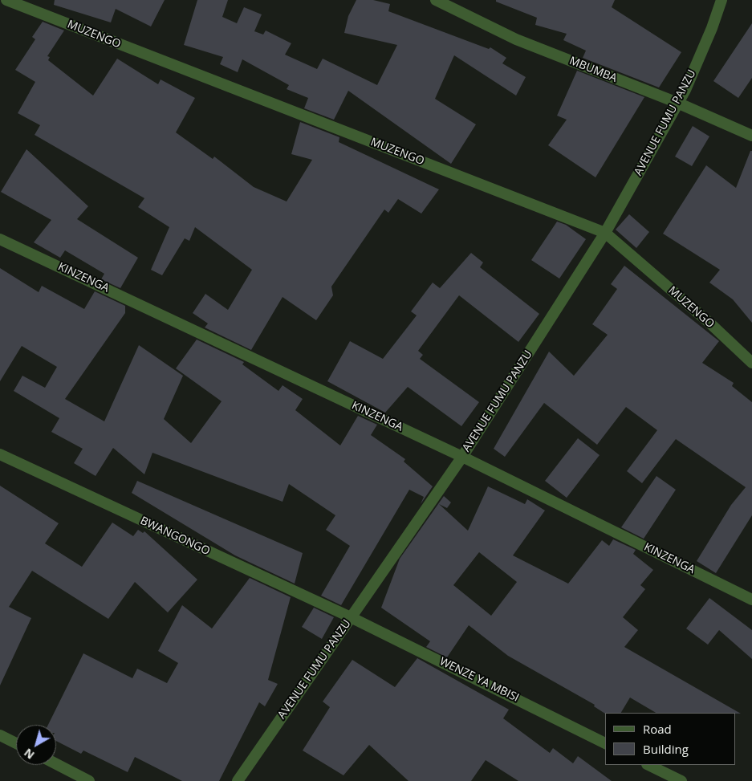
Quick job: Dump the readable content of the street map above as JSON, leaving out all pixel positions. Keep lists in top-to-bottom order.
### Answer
{
  "streets": {
    "street": [
      "MUZENGO",
      "MBUMBA",
      "AVENUE FUMU PANZU",
      "KINZENGA",
      "BWANGONGO",
      "WENZE YA MBISI"
    ]
  },
  "crossings": [
    ["MUZENGO", "AVENUE FUMU PANZU"],
    ["MBUMBA", "AVENUE FUMU PANZU"],
    ["AVENUE FUMU PANZU", "KINZENGA"],
    ["AVENUE FUMU PANZU", "BWANGONGO"],
    ["AVENUE FUMU PANZU", "WENZE YA MBISI"],
    ["BWANGONGO", "WENZE YA MBISI"]
  ],
  "legend": ["Road", "Building"],
  "north": "bottom left"
}
